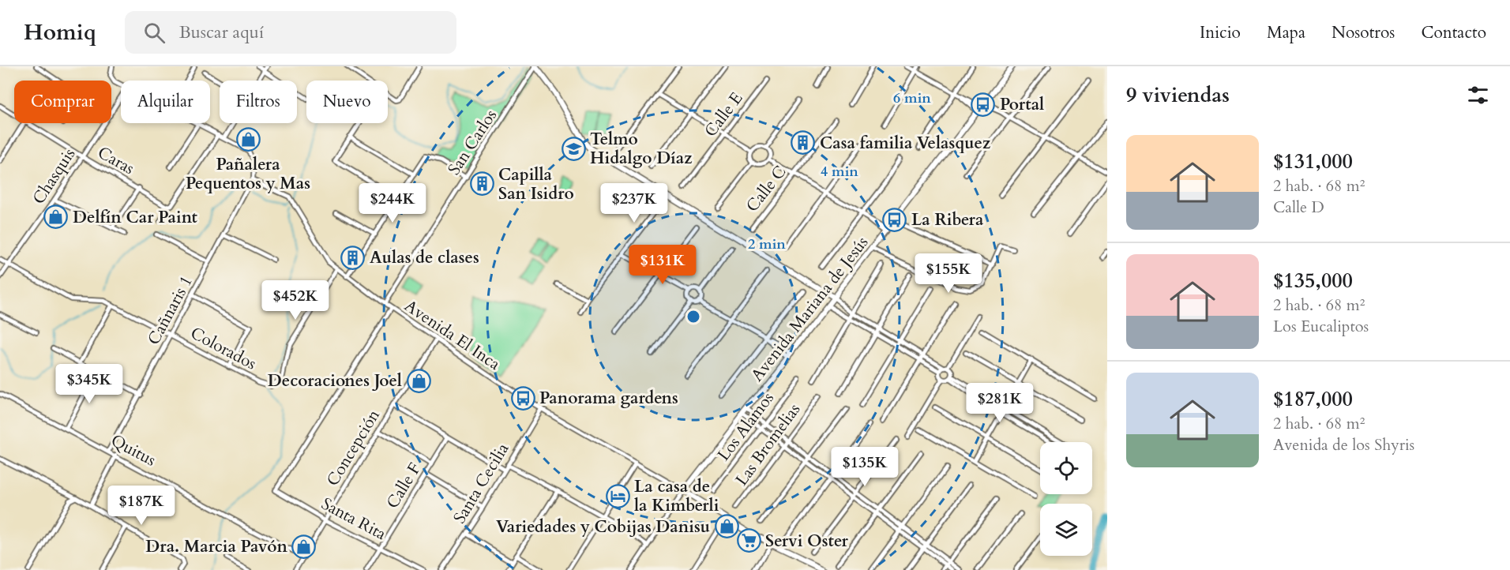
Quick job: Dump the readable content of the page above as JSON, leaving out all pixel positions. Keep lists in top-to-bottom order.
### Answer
{
  "streets": {
    "street": [
      "Calle E",
      "San Carlos",
      "Caras",
      "Chasquis",
      "Calle C",
      "Avenida Mariana de Jesús",
      "Cañnaris 1",
      "Avenida El Inca",
      "Colorados",
      "Los Alamos",
      "Las Bromelias",
      "Concepción",
      "Quitus",
      "Santa Cecilia",
      "Calle F",
      "Santa Rita"
    ]
  },
  "crossings": [
    ["San Carlos", "Avenida El Inca"],
    ["Caras", "Chasquis"],
    ["Chasquis", "Colorados"],
    ["Avenida Mariana de Jesús", "Avenida El Inca"],
    ["Cañnaris 1", "Avenida El Inca"],
    ["Cañnaris 1", "Colorados"],
    ["Cañnaris 1", "Quitus"],
    ["Avenida El Inca", "Colorados"],
    ["Avenida El Inca", "Concepción"],
    ["Avenida El Inca", "Santa Cecilia"],
    ["Avenida El Inca", "Santa Rita"],
    ["Concepción", "Quitus"],
    ["Concepción", "Santa Rita"],
    ["Calle F", "Santa Rita"]
  ],
  "places": {
    "bus stop": ["Portal", "La Ribera", "Panorama gardens"],
    "shop": [
      "Pañalera Pequentos y Mas",
      "Delfín Car Paint",
      "Decoraciones Joel",
      "Variedades y Cobijas Danisu",
      "Dra. Marcia Pavón"
    ],
    "building": ["Casa familia Velasquez", "Capilla San Isidro", "Aulas de clases"],
    "school or university": ["Telmo Hidalgo Díaz"],
    "hotel": ["La casa de la Kimberli"],
    "supermarket": ["Servi Oster"]
  },
  "page": {
    "header": "Homiq",
    "search": "Buscar aquí",
    "nav": [
      "Inicio",
      "Mapa",
      "Nosotros",
      "Contacto"
    ],
    "heading": "9 viviendas",
    "chip": [
      "Comprar",
      "Alquilar",
      "Filtros",
      "Nuevo"
    ],
    "list": [
      {
        "name": "$131,000",
        "note": "2 hab. · 68 m² · Calle D"
      },
      {
        "name": "$135,000",
        "note": "2 hab. · 68 m² · Los Eucaliptos"
      },
      {
        "name": "$187,000",
        "note": "2 hab. · 68 m² · Avenida de los Shyris"
      }
    ],
    "price": [
      "$244K",
      "$237K",
      "$131K",
      "$155K",
      "$452K",
      "$345K",
      "$281K",
      "$135K",
      "$187K"
    ]
  },
  "rings": ["6 min", "4 min", "2 min"]
}
